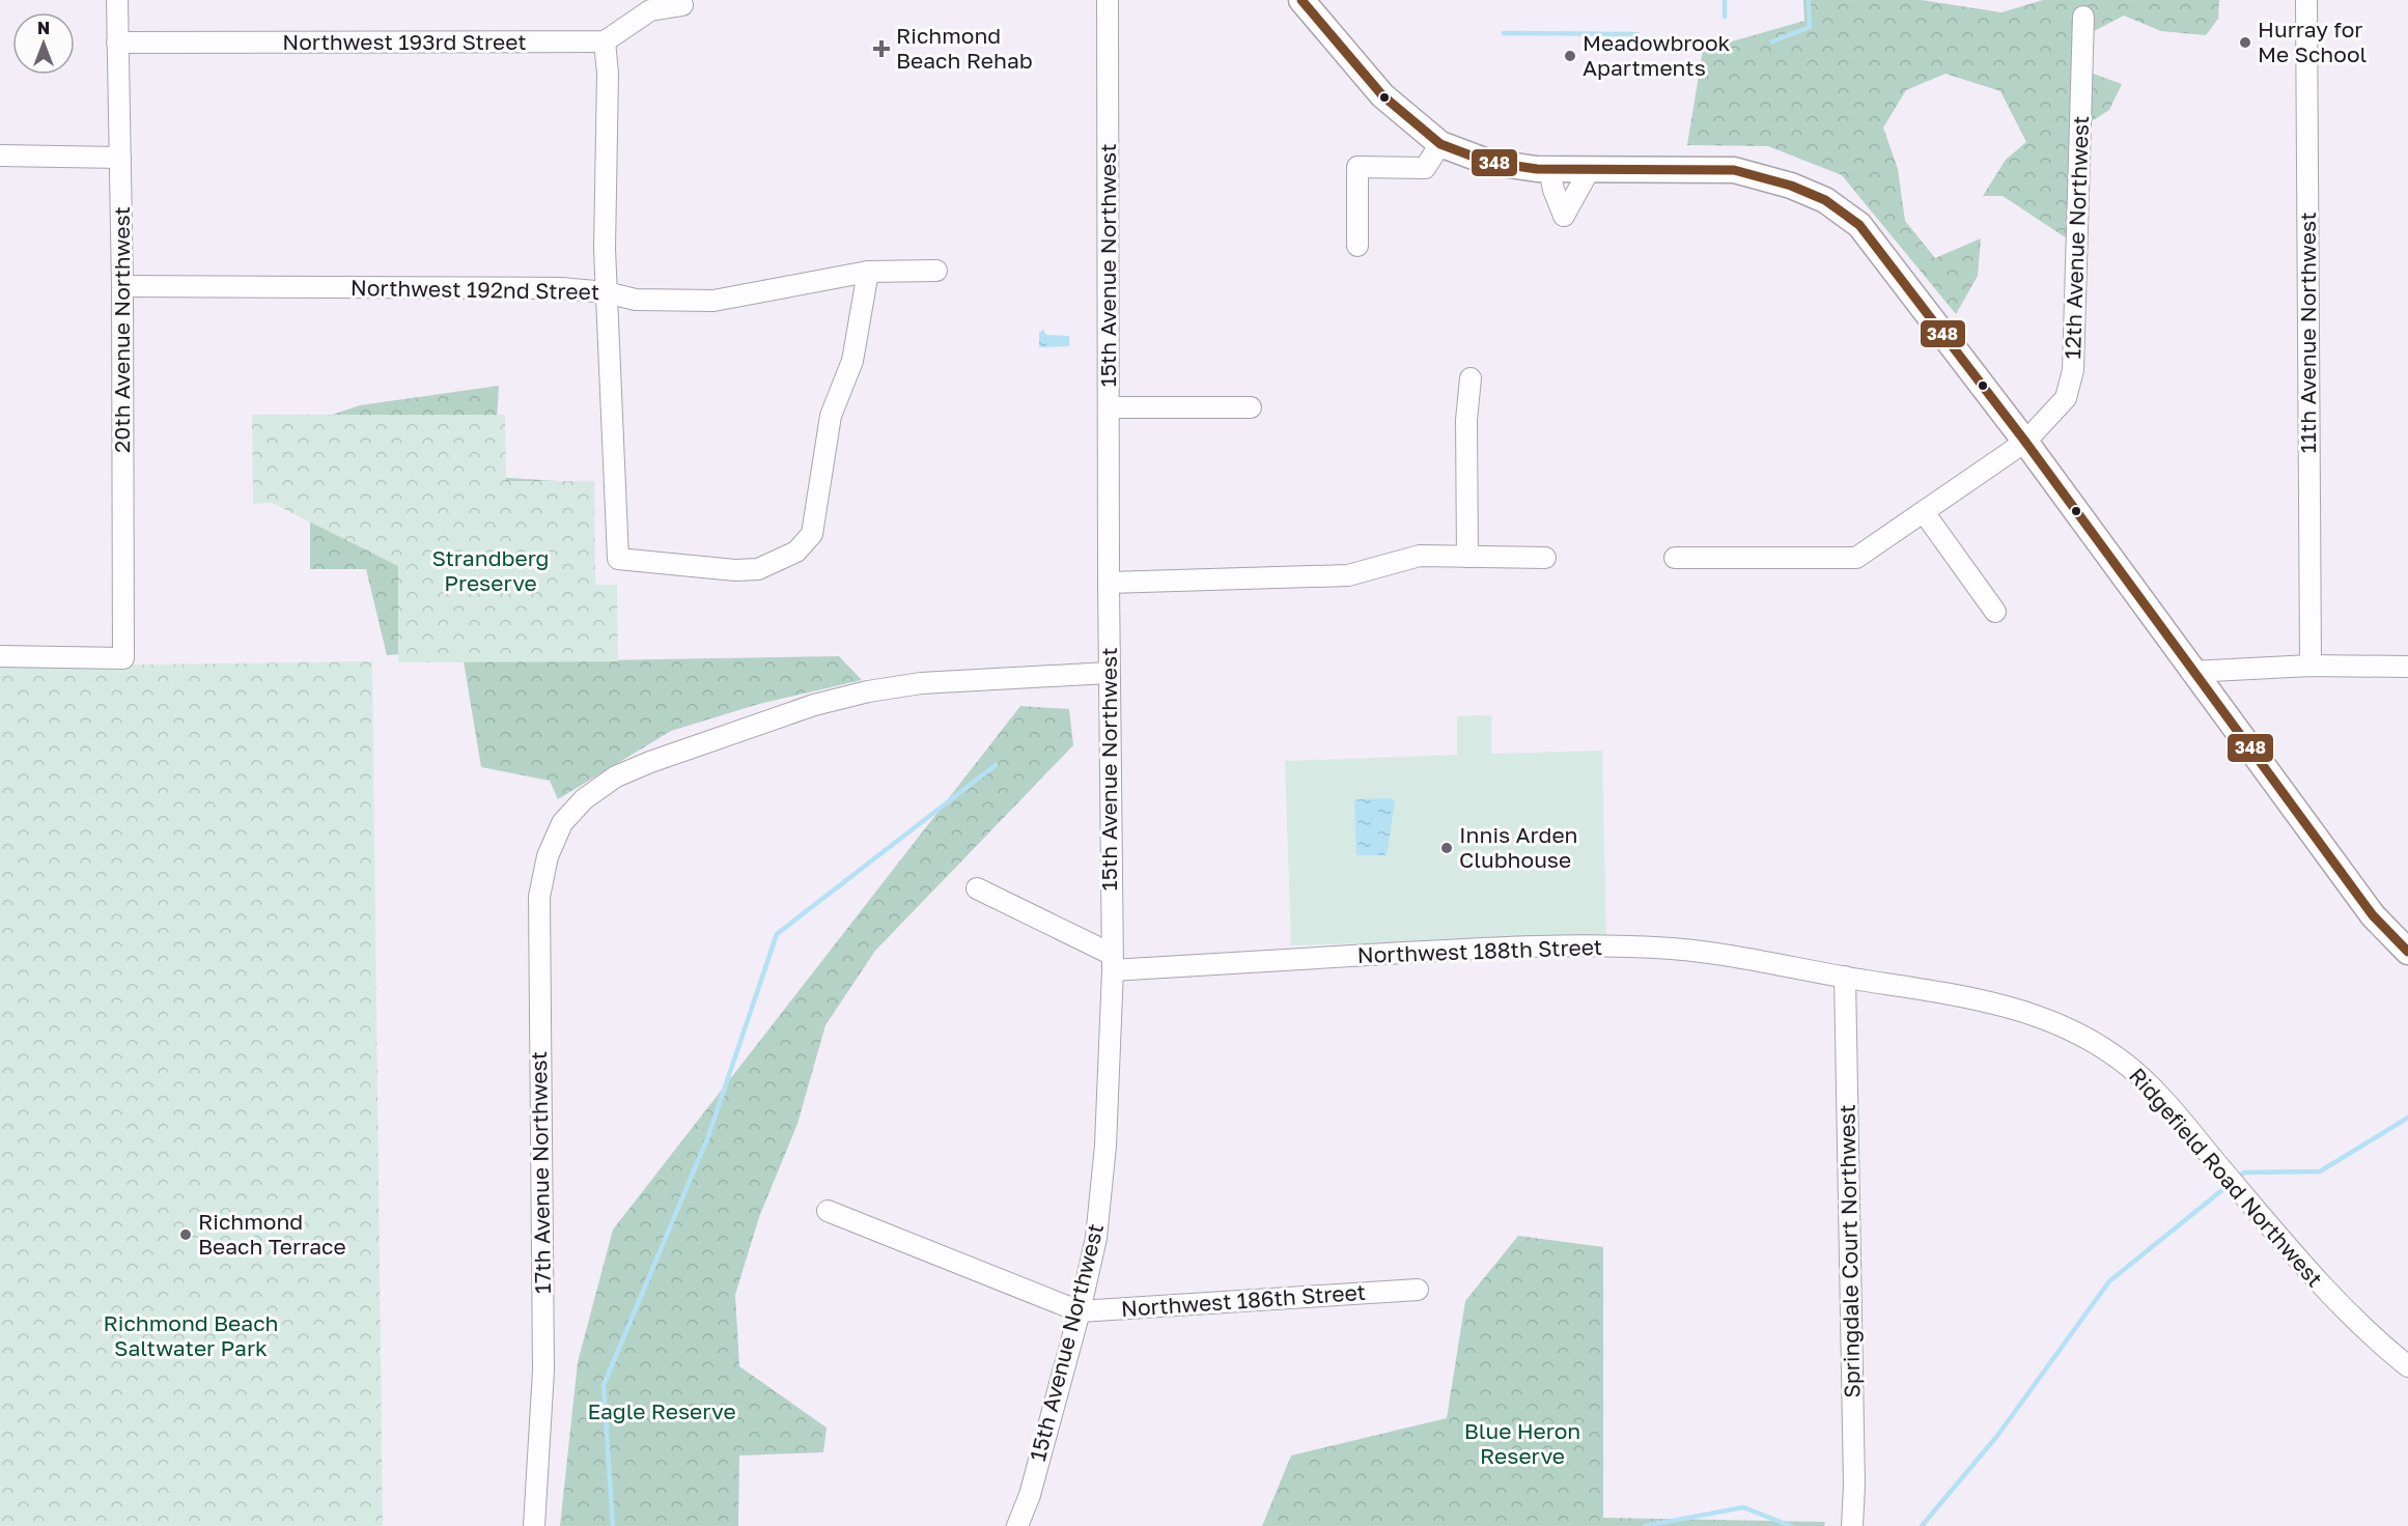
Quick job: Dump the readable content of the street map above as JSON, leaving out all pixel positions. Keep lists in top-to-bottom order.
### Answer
{
  "streets": {
    "street": [
      "Northwest 193rd Street",
      "12th Avenue Northwest",
      "15th Avenue Northwest",
      "Northwest 192nd Street",
      "20th Avenue Northwest",
      "11th Avenue Northwest",
      "Northwest 188th Street",
      "17th Avenue Northwest",
      "Ridgefield Road Northwest",
      "Springdale Court Northwest",
      "Northwest 186th Street"
    ]
  },
  "crossings": [
    ["Northwest 193rd Street", "20th Avenue Northwest"],
    ["15th Avenue Northwest", "Northwest 188th Street"],
    ["15th Avenue Northwest", "17th Avenue Northwest"],
    ["15th Avenue Northwest", "Northwest 186th Street"],
    ["Northwest 192nd Street", "20th Avenue Northwest"],
    ["Northwest 188th Street", "Ridgefield Road Northwest"],
    ["Northwest 188th Street", "Springdale Court Northwest"],
    ["Ridgefield Road Northwest", "Springdale Court Northwest"]
  ],
  "parks": [
    "Strandberg Preserve",
    "Richmond Beach Saltwater Park",
    "Eagle Reserve",
    "Blue Heron Reserve"
  ],
  "places": {
    "other": [
      "Hurray for Me School",
      "Meadowbrook Apartments",
      "Innis Arden Clubhouse",
      "Richmond Beach Terrace"
    ],
    "health": ["Richmond Beach Rehab"]
  },
  "lines": ["transit line 348"],
  "north": "top"
}
